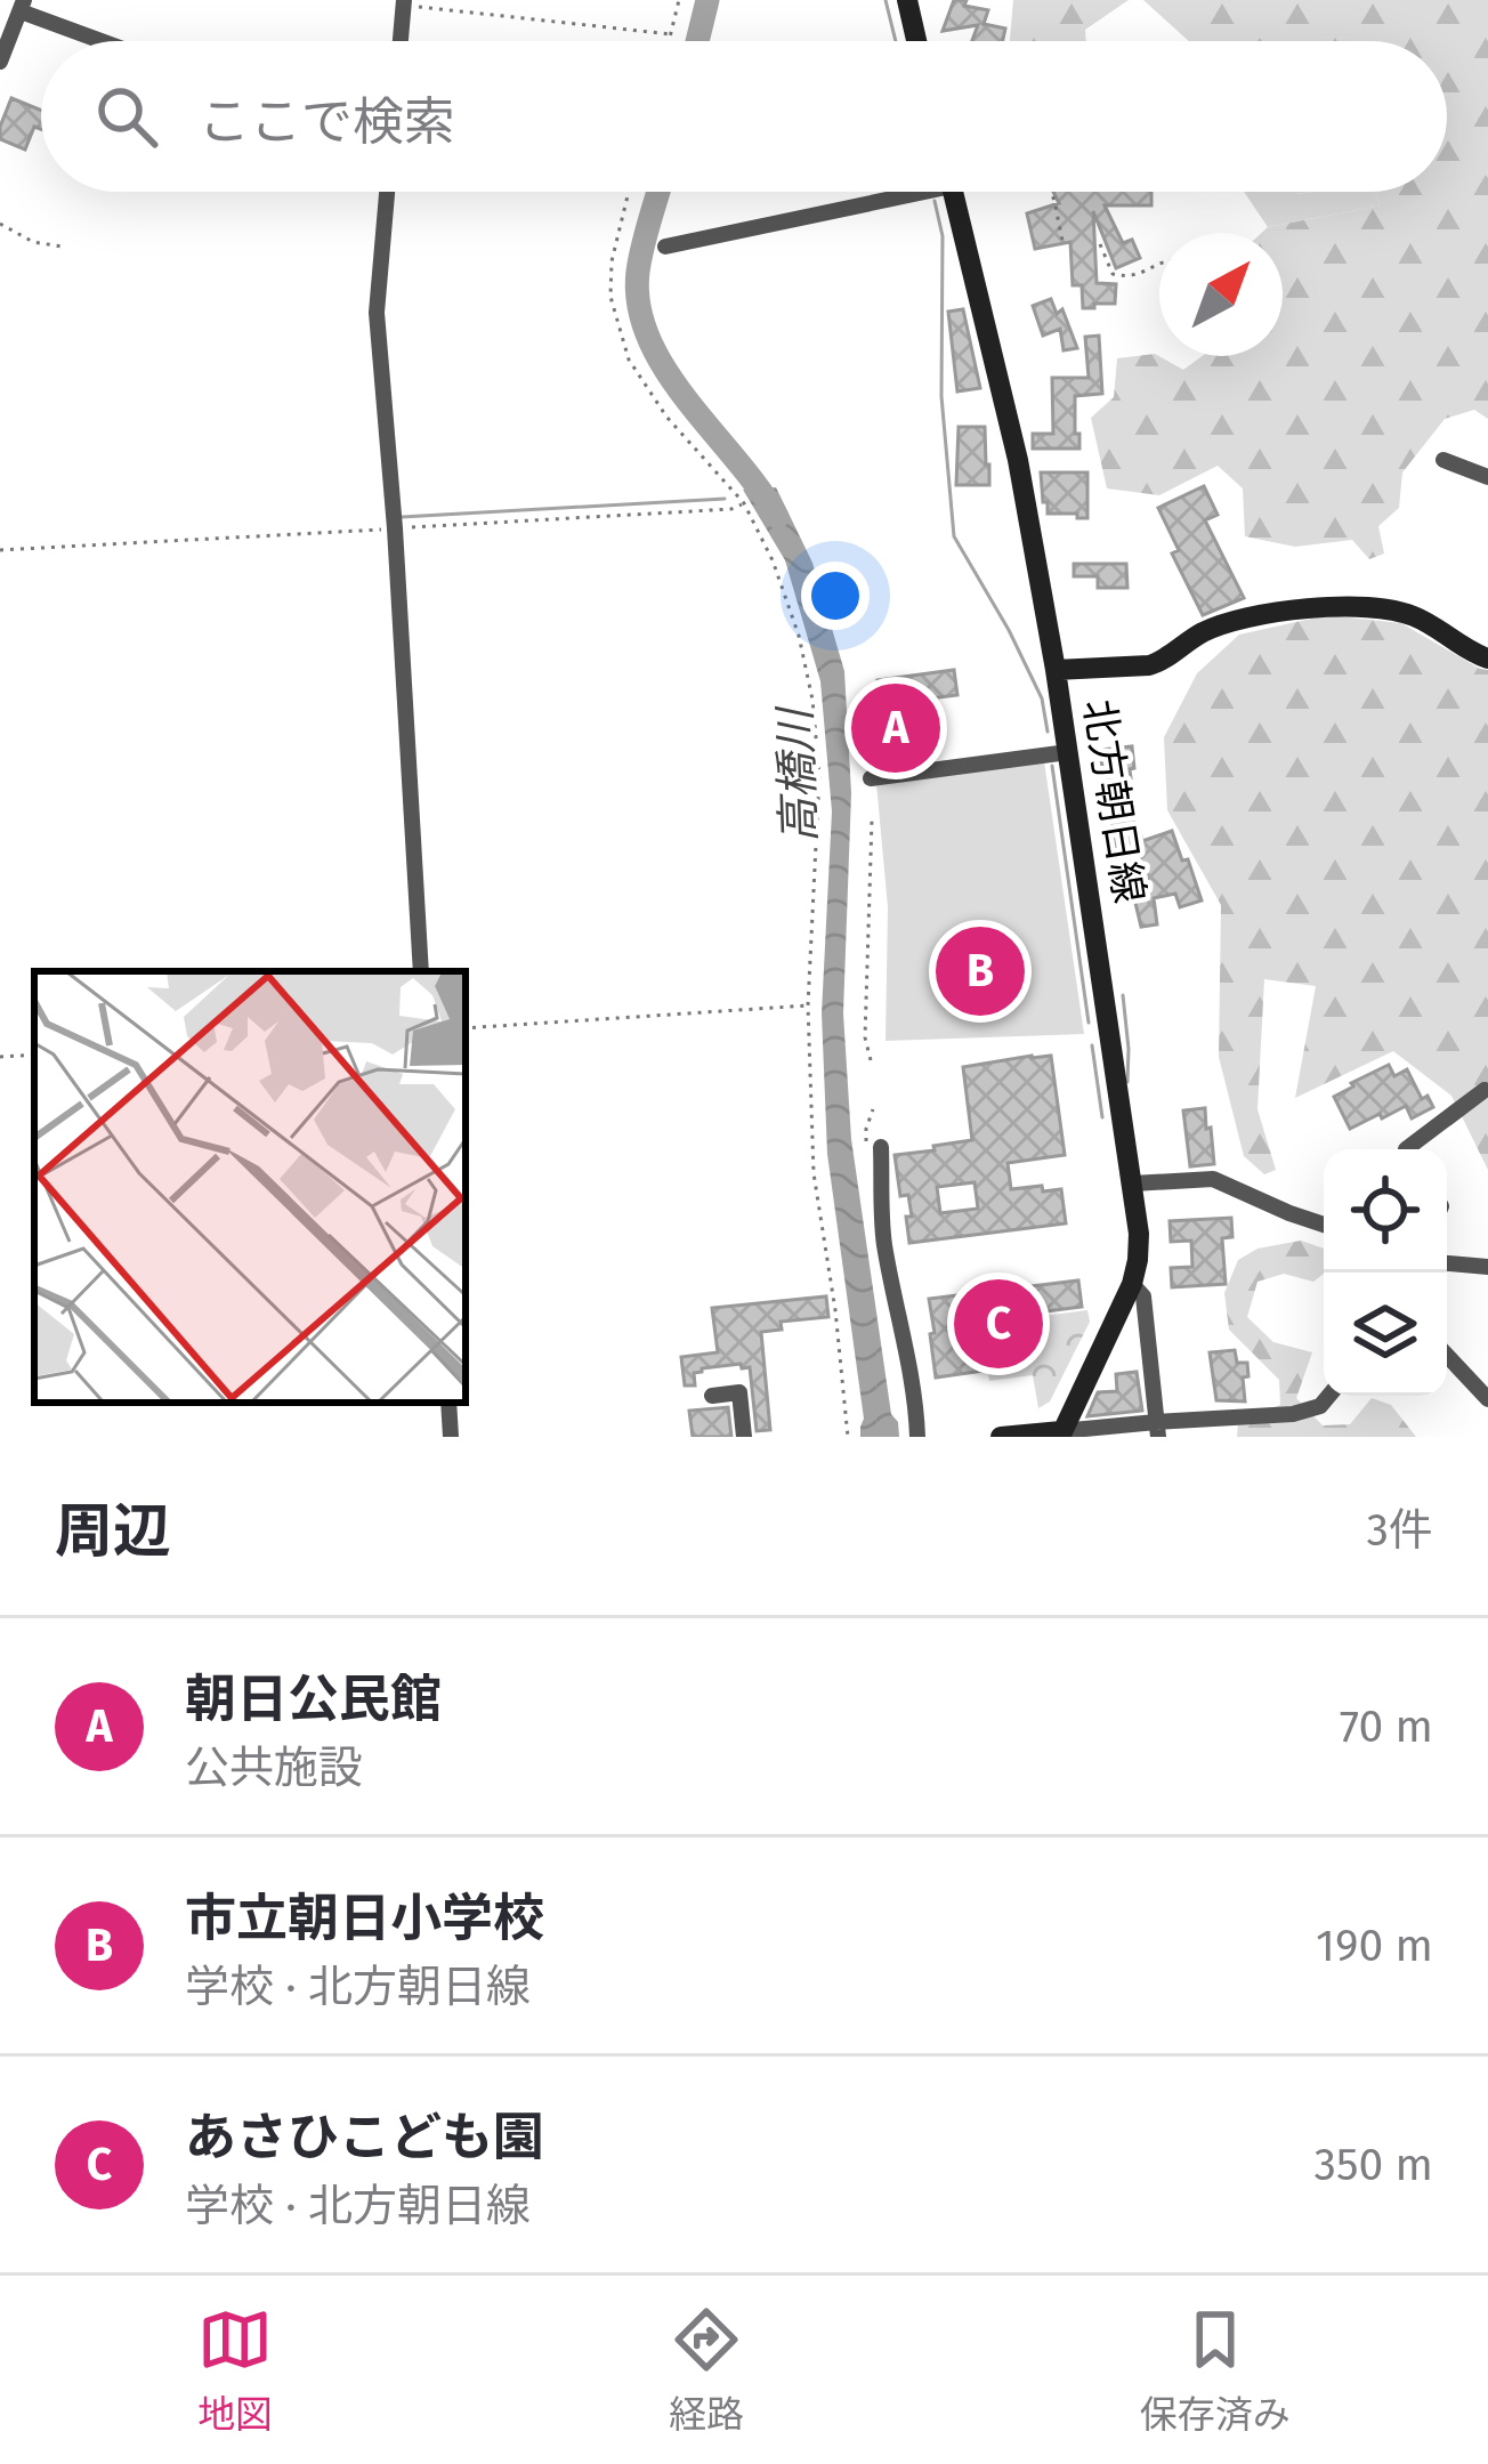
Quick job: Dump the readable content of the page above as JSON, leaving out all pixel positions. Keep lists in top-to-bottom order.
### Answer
{
  "streets": {
    "main road": ["北方朝日線"]
  },
  "water": ["高橋川"],
  "north": "top right",
  "page": {
    "search": "ここで検索",
    "pins": ["A", "B", "C"],
    "heading": ["周辺", "3件"],
    "list": [
      {
        "mark": "A",
        "name": "朝日公民館",
        "note": "公共施設",
        "value": "70 m"
      },
      {
        "mark": "B",
        "name": "市立朝日小学校",
        "note": "学校 · 北方朝日線",
        "value": "190 m"
      },
      {
        "mark": "C",
        "name": "あさひこども園",
        "note": "学校 · 北方朝日線",
        "value": "350 m"
      }
    ],
    "nav": ["地図", "経路", "保存済み"]
  }
}
